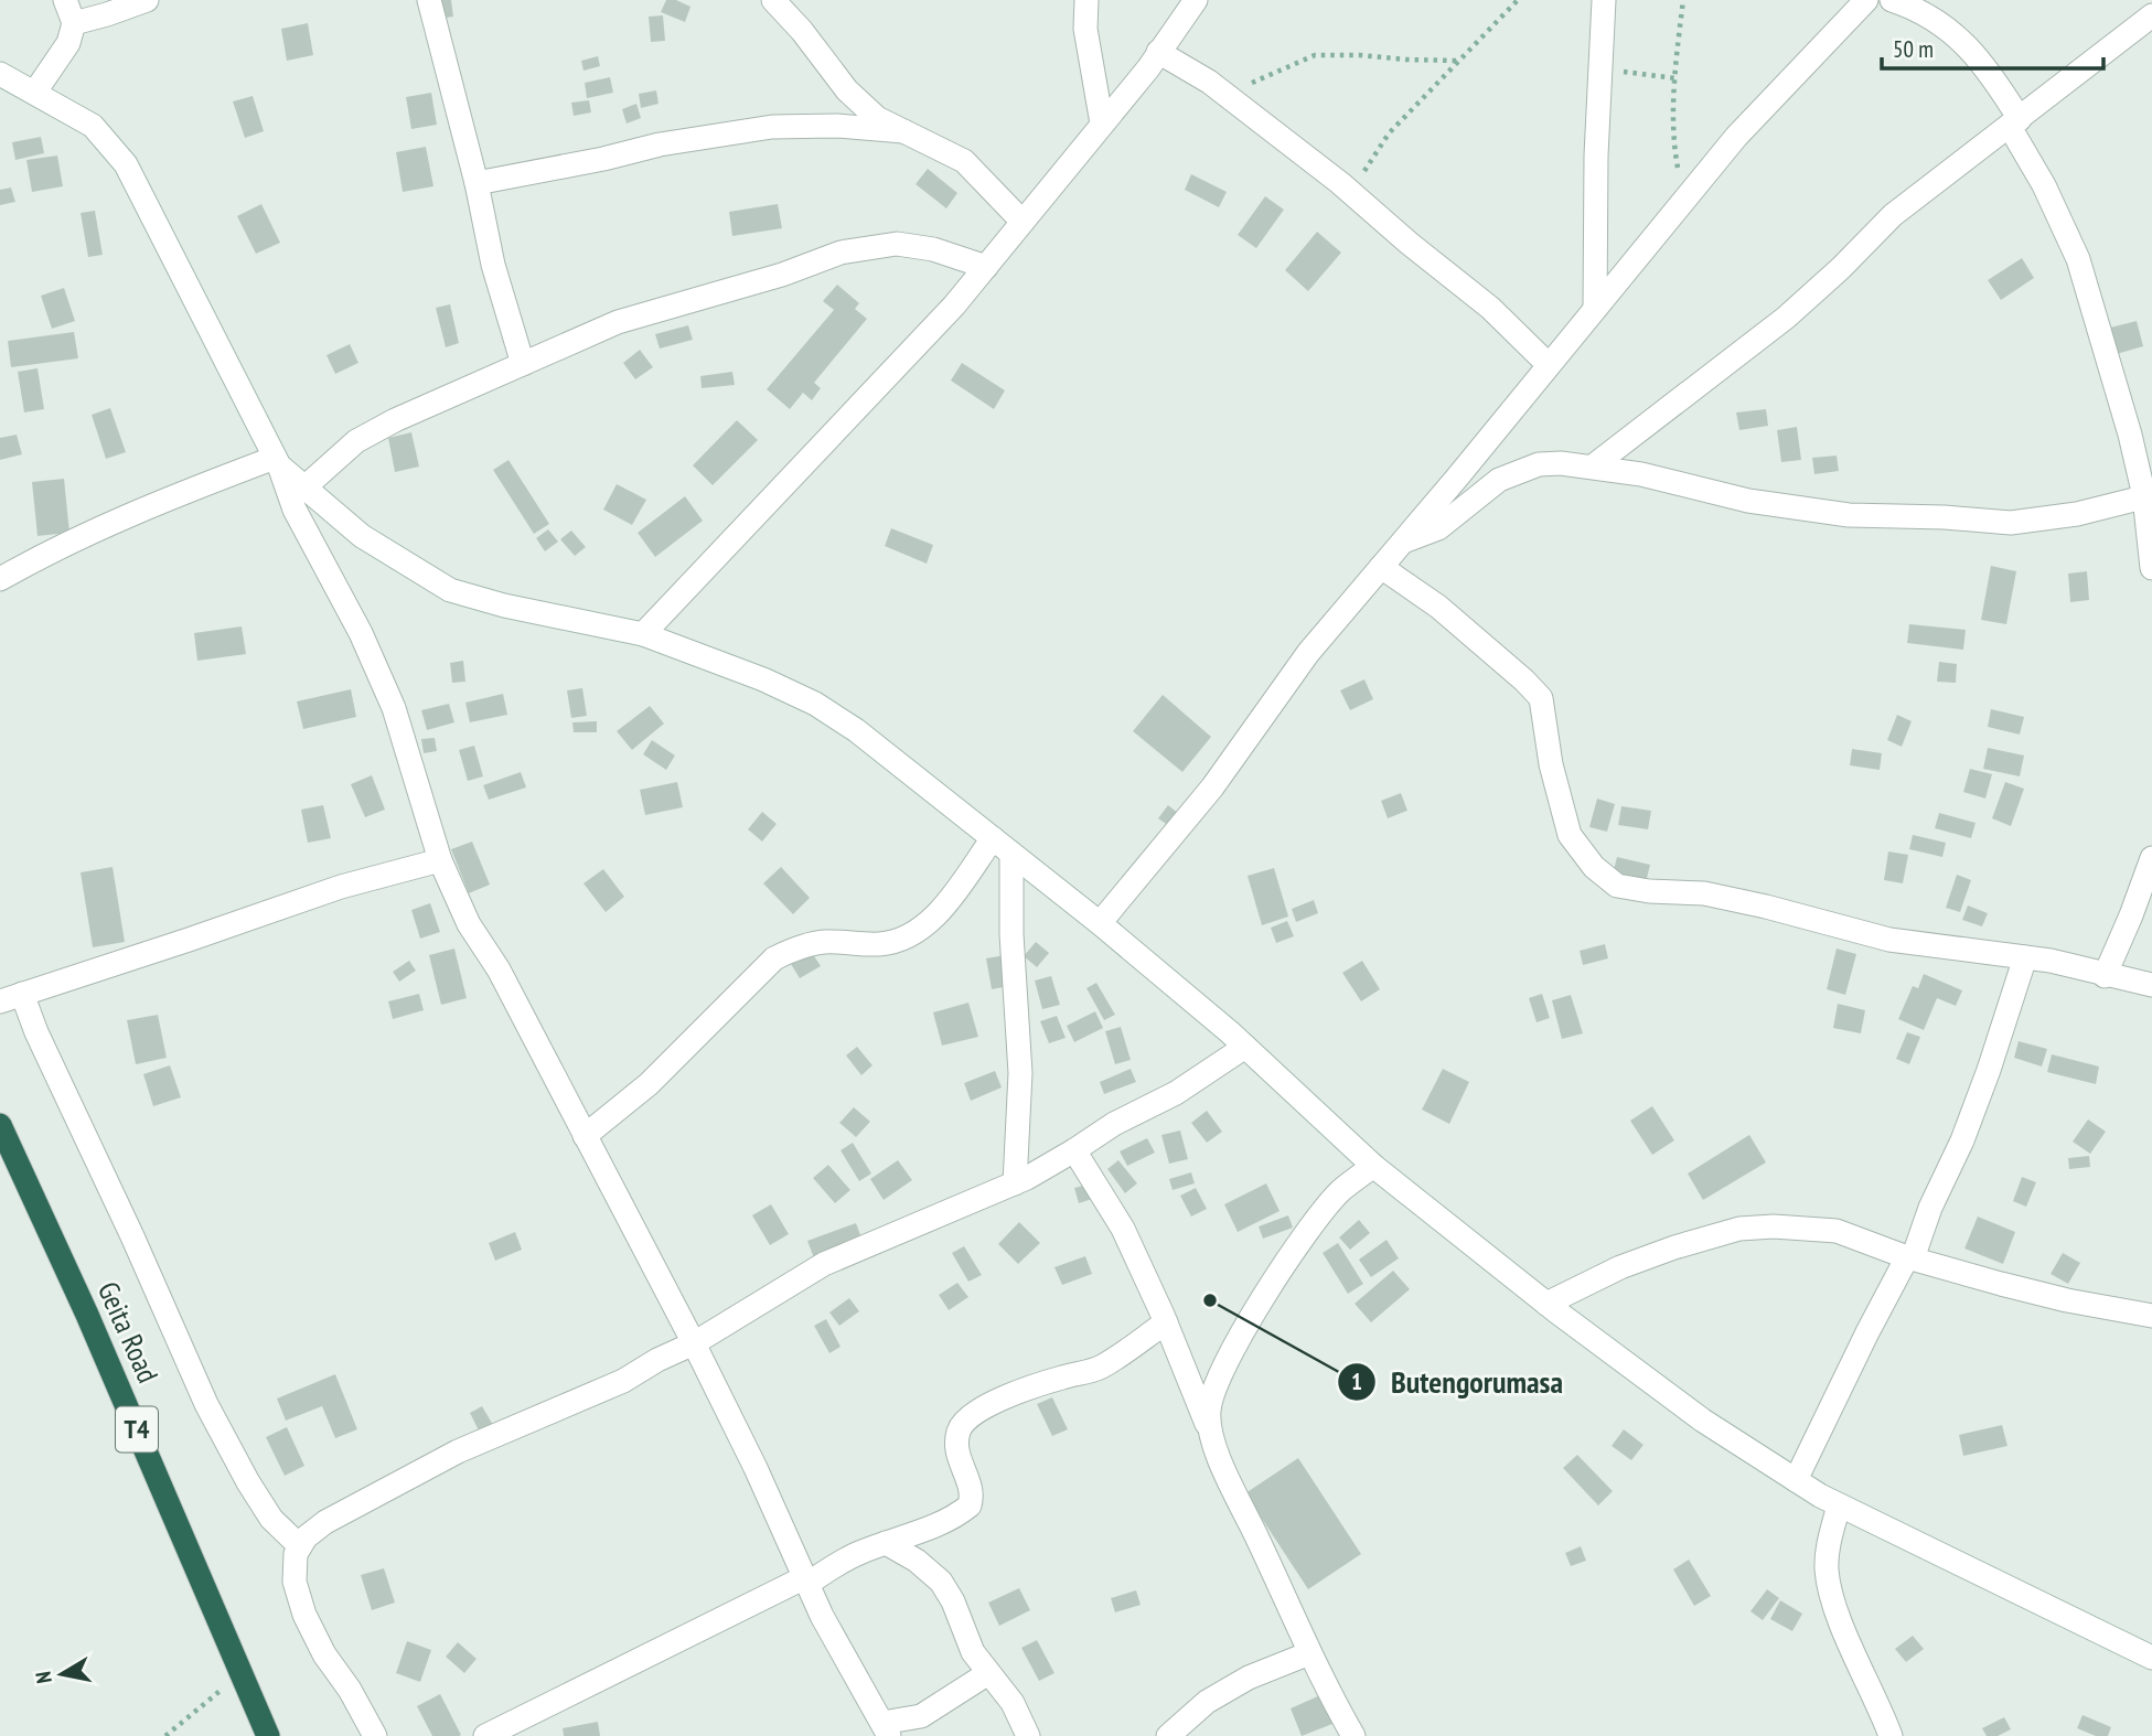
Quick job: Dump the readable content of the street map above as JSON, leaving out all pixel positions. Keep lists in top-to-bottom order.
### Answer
{
  "streets": {
    "highway": ["Geita Road", "T4"]
  },
  "places": ["Butengorumasa"],
  "scale_bar": "50 m",
  "north": "left"
}
